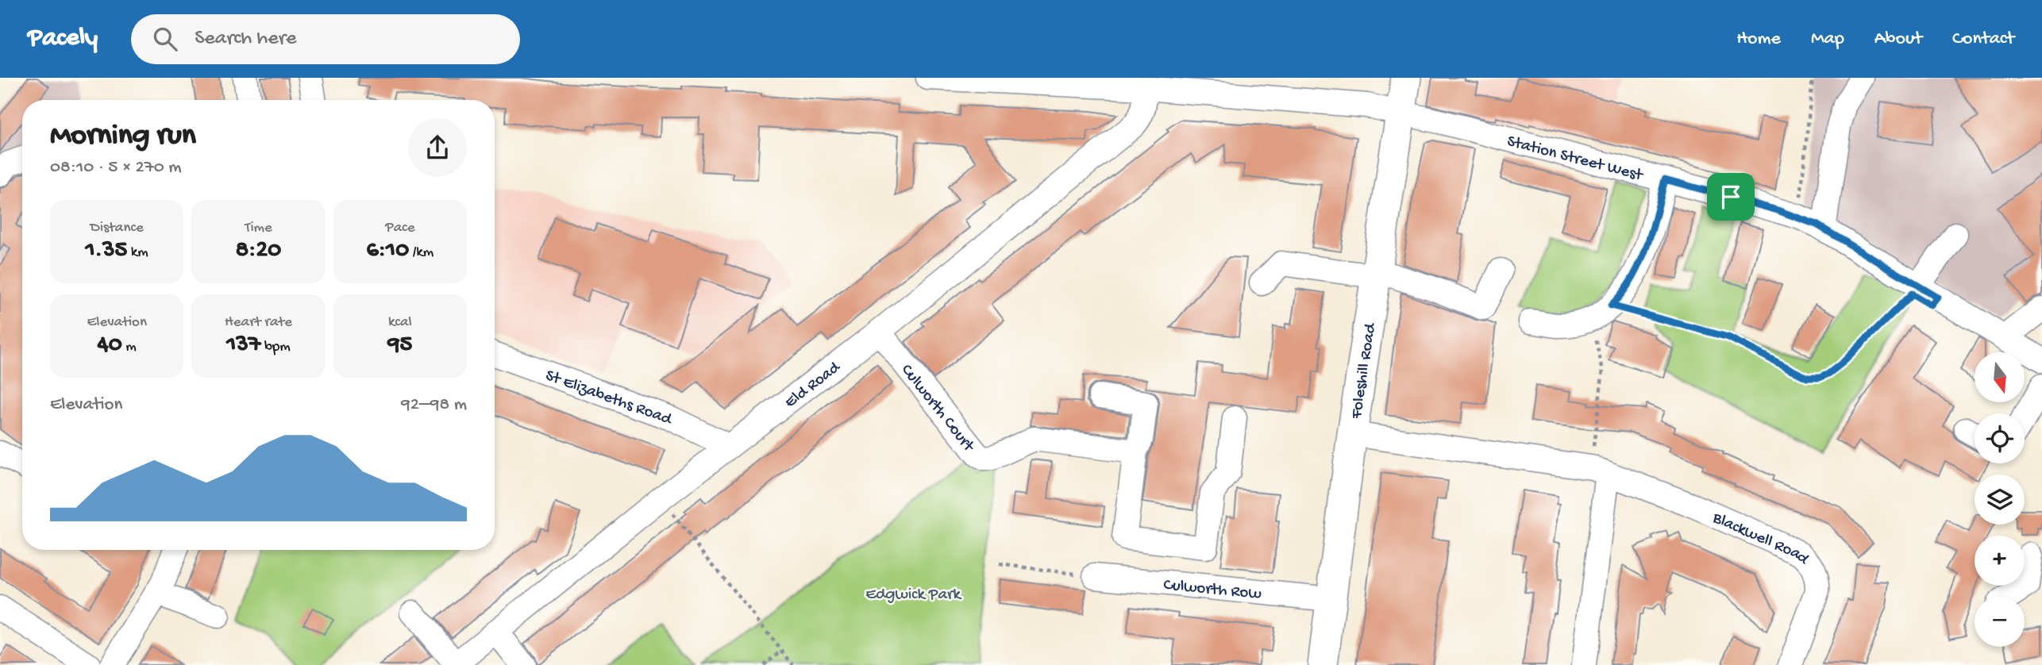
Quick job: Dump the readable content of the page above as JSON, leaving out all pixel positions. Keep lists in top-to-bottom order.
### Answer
{
  "streets": {
    "main road": ["Foleshill Road"],
    "street": [
      "Station Street West",
      "Eld Road",
      "St Elizabeths Road",
      "Culworth Court",
      "Blackwell Road",
      "Culworth Row"
    ]
  },
  "crossings": [
    ["Station Street West", "Foleshill Road"],
    ["Station Street West", "Eld Road"],
    ["Foleshill Road", "Blackwell Road"],
    ["Foleshill Road", "Culworth Row"],
    ["Eld Road", "St Elizabeths Road"],
    ["Eld Road", "Culworth Court"]
  ],
  "parks": ["Edgwick Park"],
  "north": "bottom",
  "page": {
    "header": "Pacely",
    "search": "Search here",
    "nav": [
      "Home",
      "Map",
      "About",
      "Contact"
    ],
    "heading": ["Morning run", "08:10 · 5 × 270 m"],
    "stats": [
      ["Distance", "1.35 km"],
      ["Time", "8:20"],
      ["Pace", "6:10 /km"],
      ["Elevation", "40 m"],
      ["Heart rate", "137 bpm"],
      ["kcal", "95"]
    ],
    "map_buttons": ["+", "−"],
    "chart": ["Elevation", "92–98 m"]
  }
}
